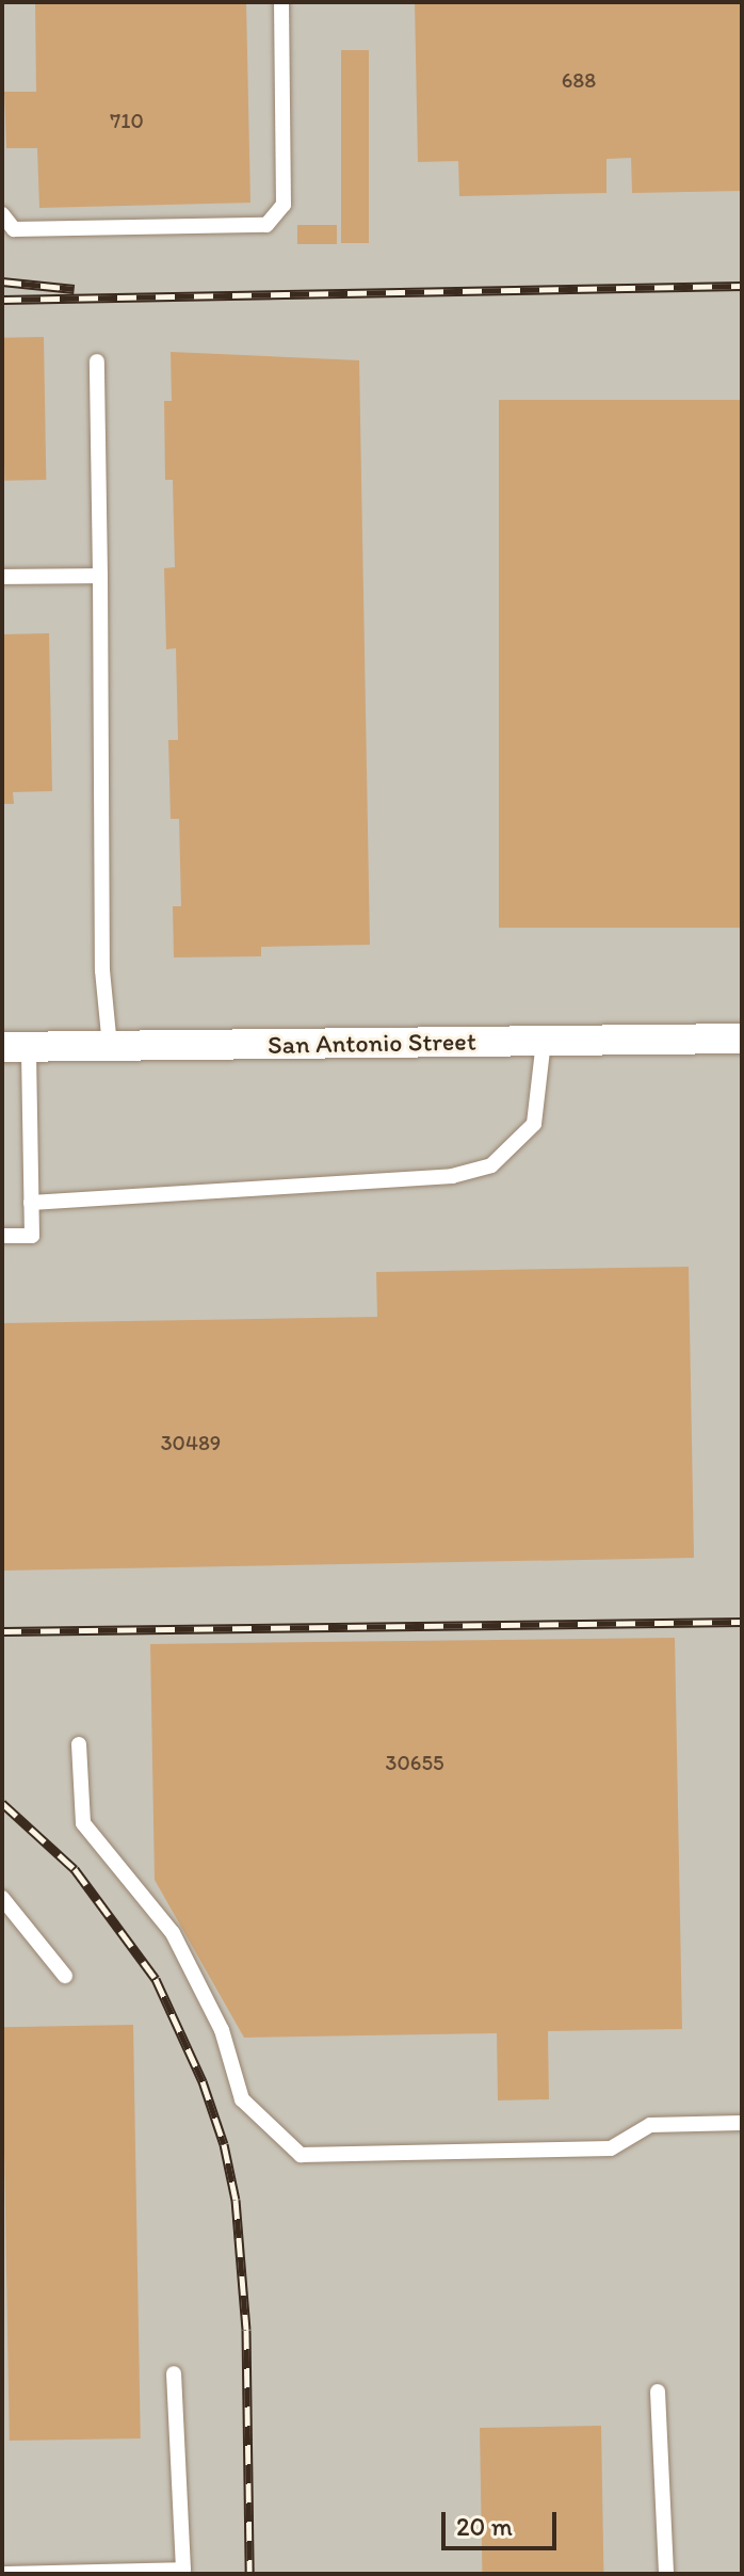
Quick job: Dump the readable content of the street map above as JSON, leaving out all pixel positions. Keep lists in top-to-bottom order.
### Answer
{
  "streets": {
    "street": ["San Antonio Street"]
  },
  "house_numbers": [
    "688",
    "710",
    "30489",
    "30655"
  ],
  "scale_bar": "20 m"
}
